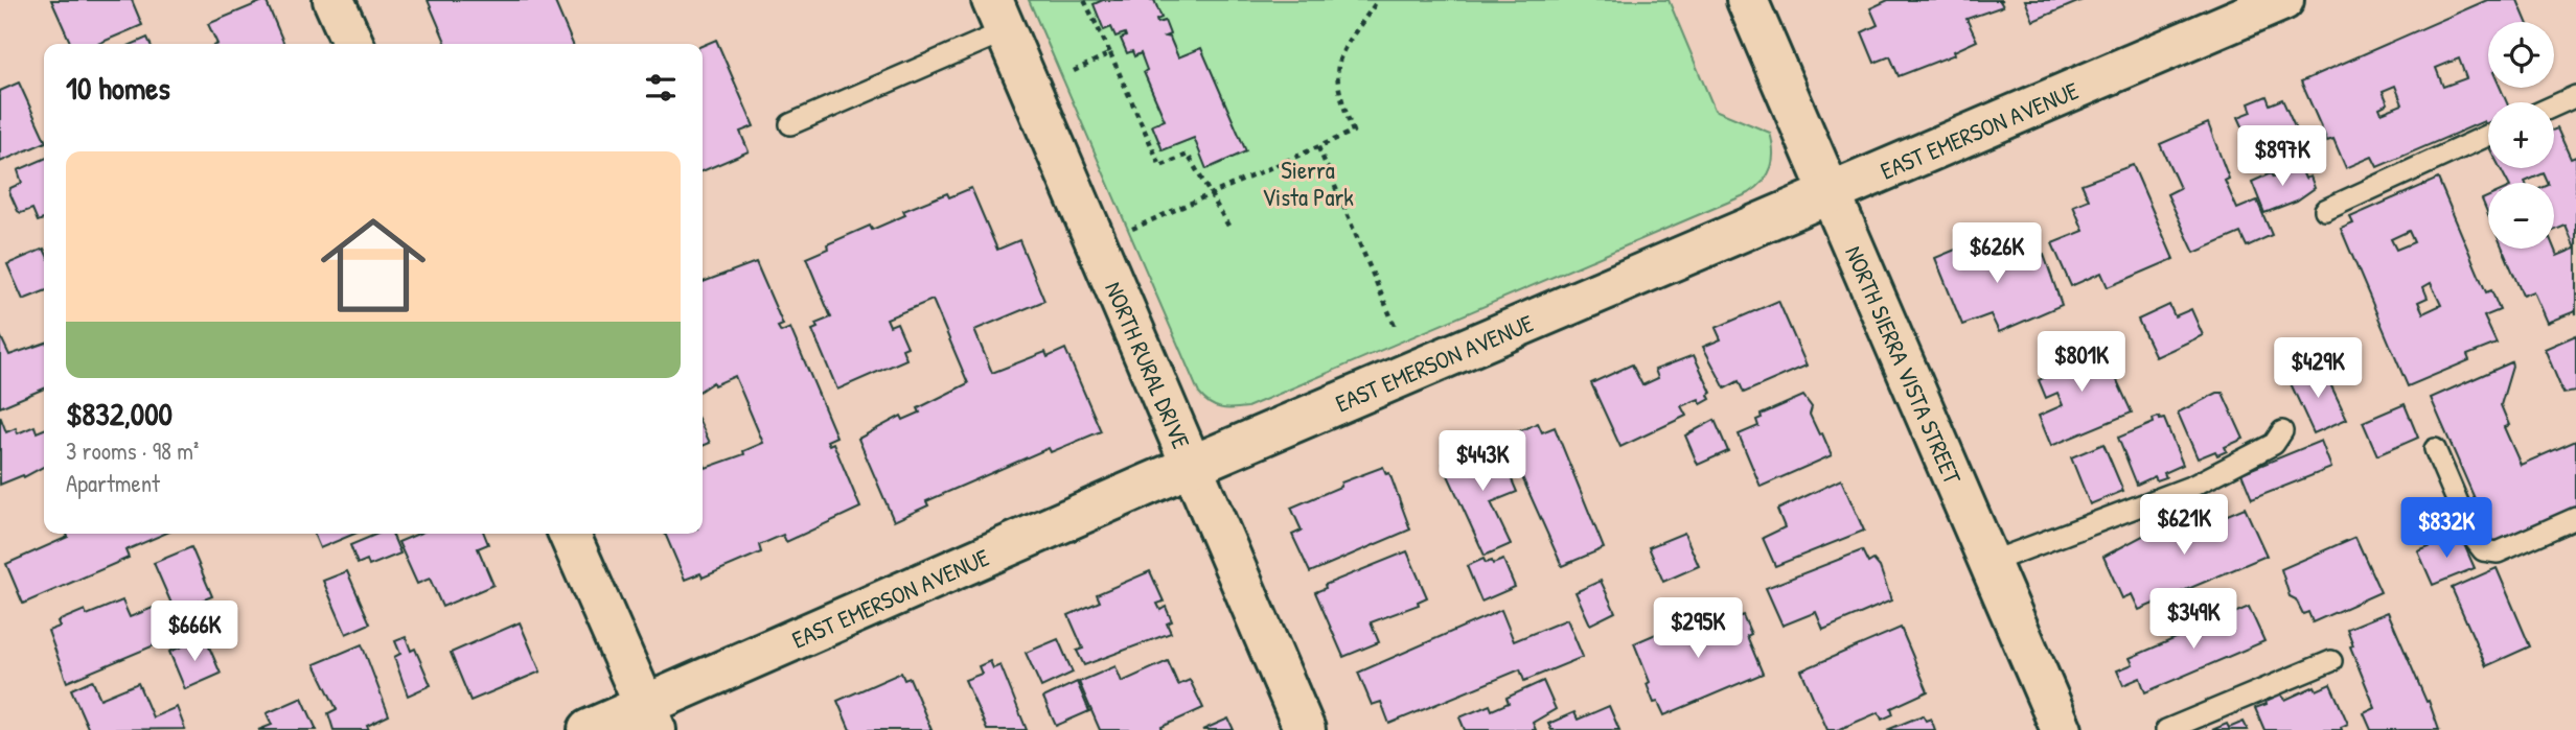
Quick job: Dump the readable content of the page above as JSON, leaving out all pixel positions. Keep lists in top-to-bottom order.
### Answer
{
  "streets": {
    "street": ["EAST EMERSON AVENUE", "NORTH RURAL DRIVE", "NORTH SIERRA VISTA STREET"]
  },
  "crossings": [
    ["EAST EMERSON AVENUE", "NORTH RURAL DRIVE"],
    ["EAST EMERSON AVENUE", "NORTH SIERRA VISTA STREET"]
  ],
  "parks": ["Sierra Vista Park"],
  "page": {
    "map_buttons": ["+", "−"],
    "heading": "10 homes",
    "price": [
      "$897K",
      "$626K",
      "$801K",
      "$429K",
      "$443K",
      "$621K",
      "$832K",
      "$349K",
      "$295K",
      "$666K"
    ],
    "list": [
      {
        "name": "$832,000",
        "note": "3 rooms · 98 m² · Apartment"
      }
    ]
  }
}
